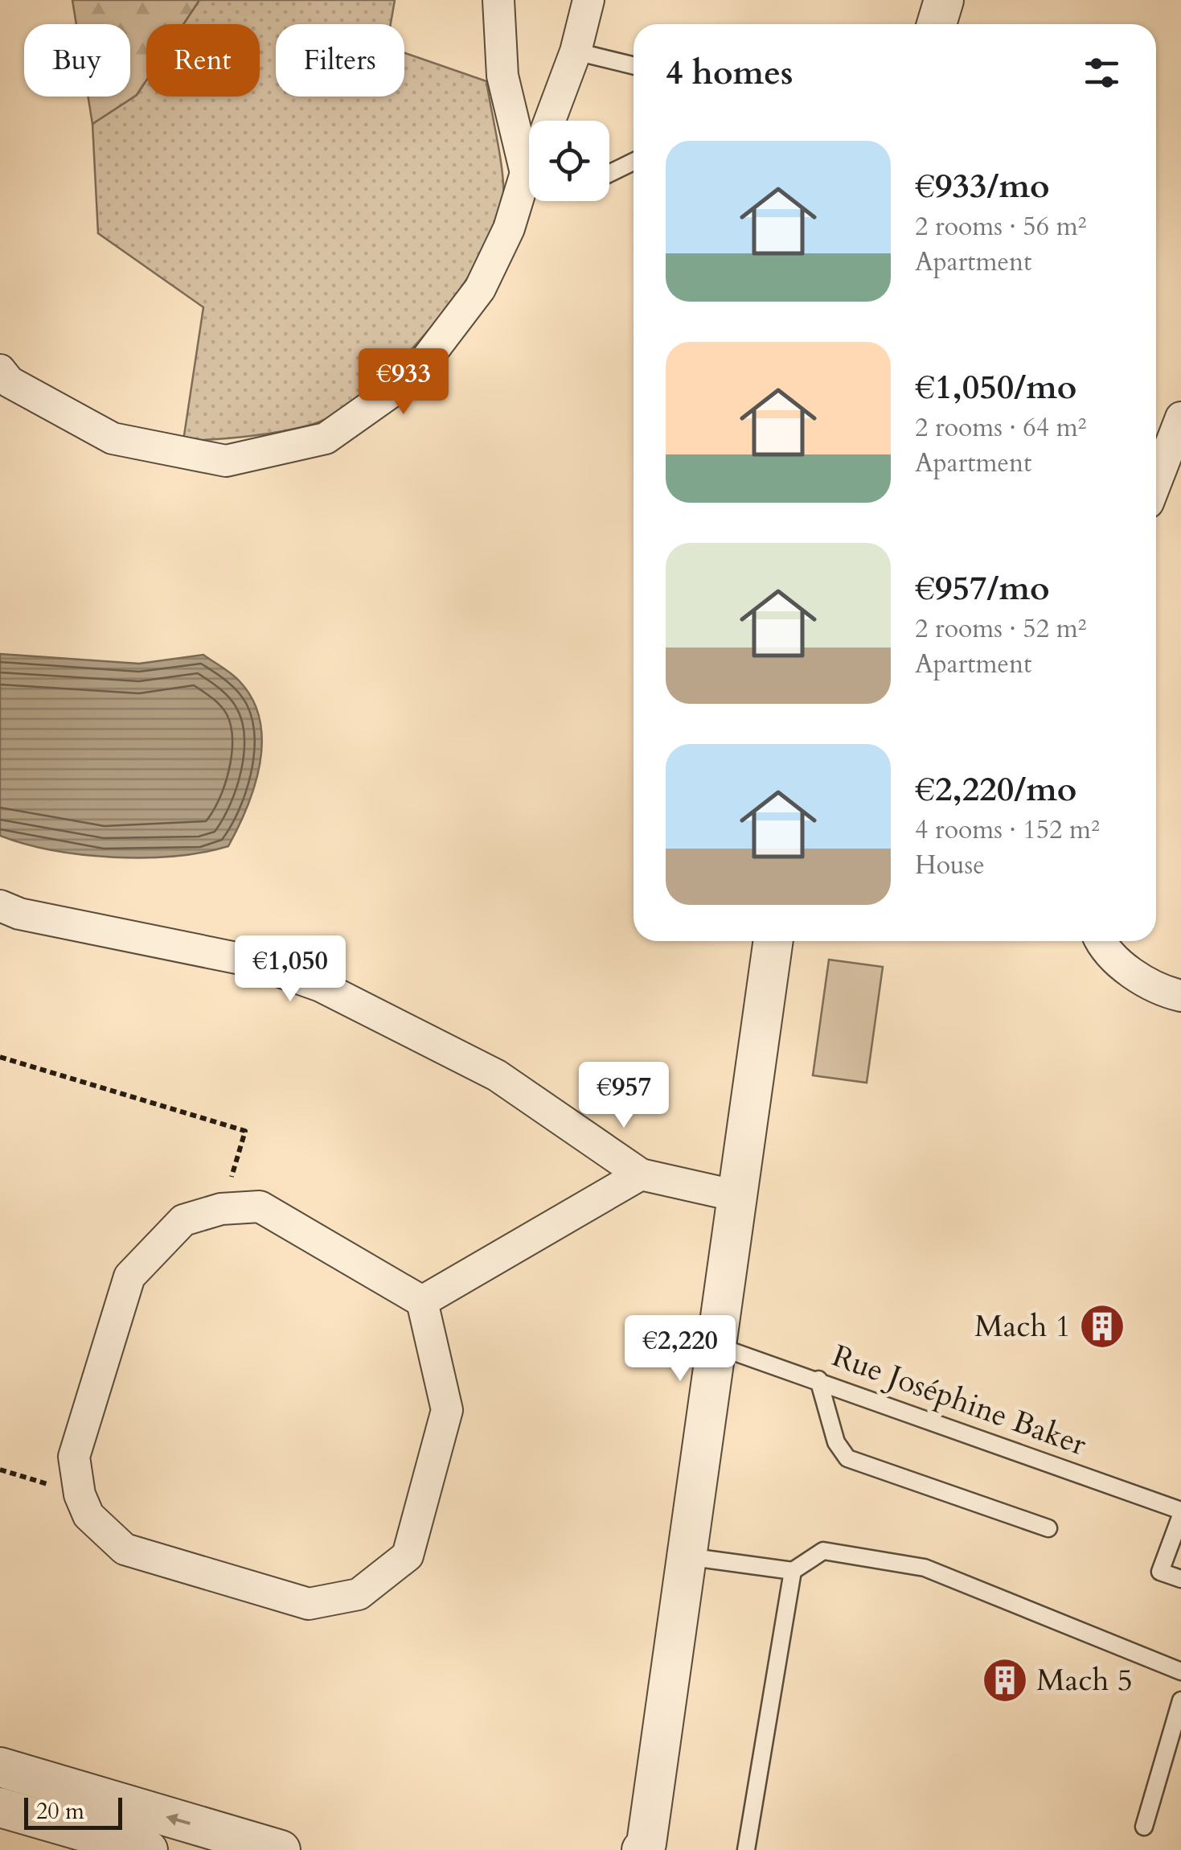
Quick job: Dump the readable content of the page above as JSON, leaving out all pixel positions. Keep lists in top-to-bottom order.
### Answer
{
  "streets": {
    "lane": ["Rue Joséphine Baker"]
  },
  "places": {
    "building": ["Mach 1", "Mach 5"]
  },
  "scale_bar": "20 m",
  "page": {
    "chip": ["Buy", "Rent", "Filters"],
    "heading": "4 homes",
    "list": [
      {
        "name": "€933/mo",
        "note": "2 rooms · 56 m² · Apartment"
      },
      {
        "name": "€1,050/mo",
        "note": "2 rooms · 64 m² · Apartment"
      },
      {
        "name": "€957/mo",
        "note": "2 rooms · 52 m² · Apartment"
      },
      {
        "name": "€2,220/mo",
        "note": "4 rooms · 152 m² · House"
      }
    ],
    "price": [
      "€933",
      "€1,050",
      "€957",
      "€2,220"
    ],
    "scale": "20 m"
  }
}
